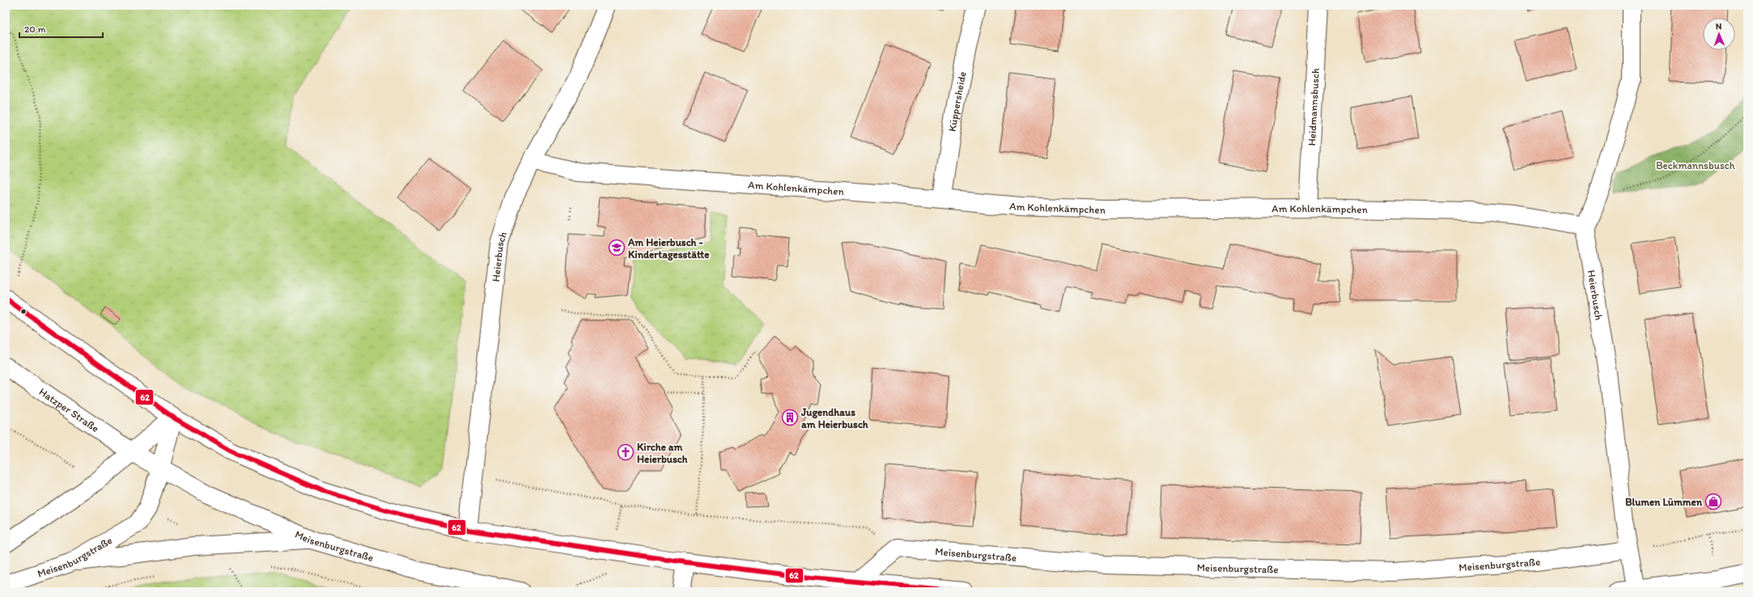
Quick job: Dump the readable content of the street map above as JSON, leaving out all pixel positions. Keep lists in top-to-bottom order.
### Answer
{
  "streets": {
    "street": [
      "Küppersheide",
      "Heidmannsbusch",
      "Am Kohlenkämpchen",
      "Heierbusch",
      "Hatzper Straße",
      "Meisenburgstraße"
    ]
  },
  "crossings": [
    ["Küppersheide", "Am Kohlenkämpchen"],
    ["Heidmannsbusch", "Am Kohlenkämpchen"],
    ["Am Kohlenkämpchen", "Heierbusch"],
    ["Heierbusch", "Meisenburgstraße"],
    ["Hatzper Straße", "Meisenburgstraße"]
  ],
  "parks": ["Beckmannsbusch"],
  "places": {
    "school or university": ["Am Heierbusch - Kindertagesstätte"],
    "building": ["Jugendhaus am Heierbusch"],
    "church": ["Kirche am Heierbusch"],
    "shop": ["Blumen Lümmen"]
  },
  "lines": ["transit line 62"],
  "scale_bar": "20 m",
  "north": "top"
}
